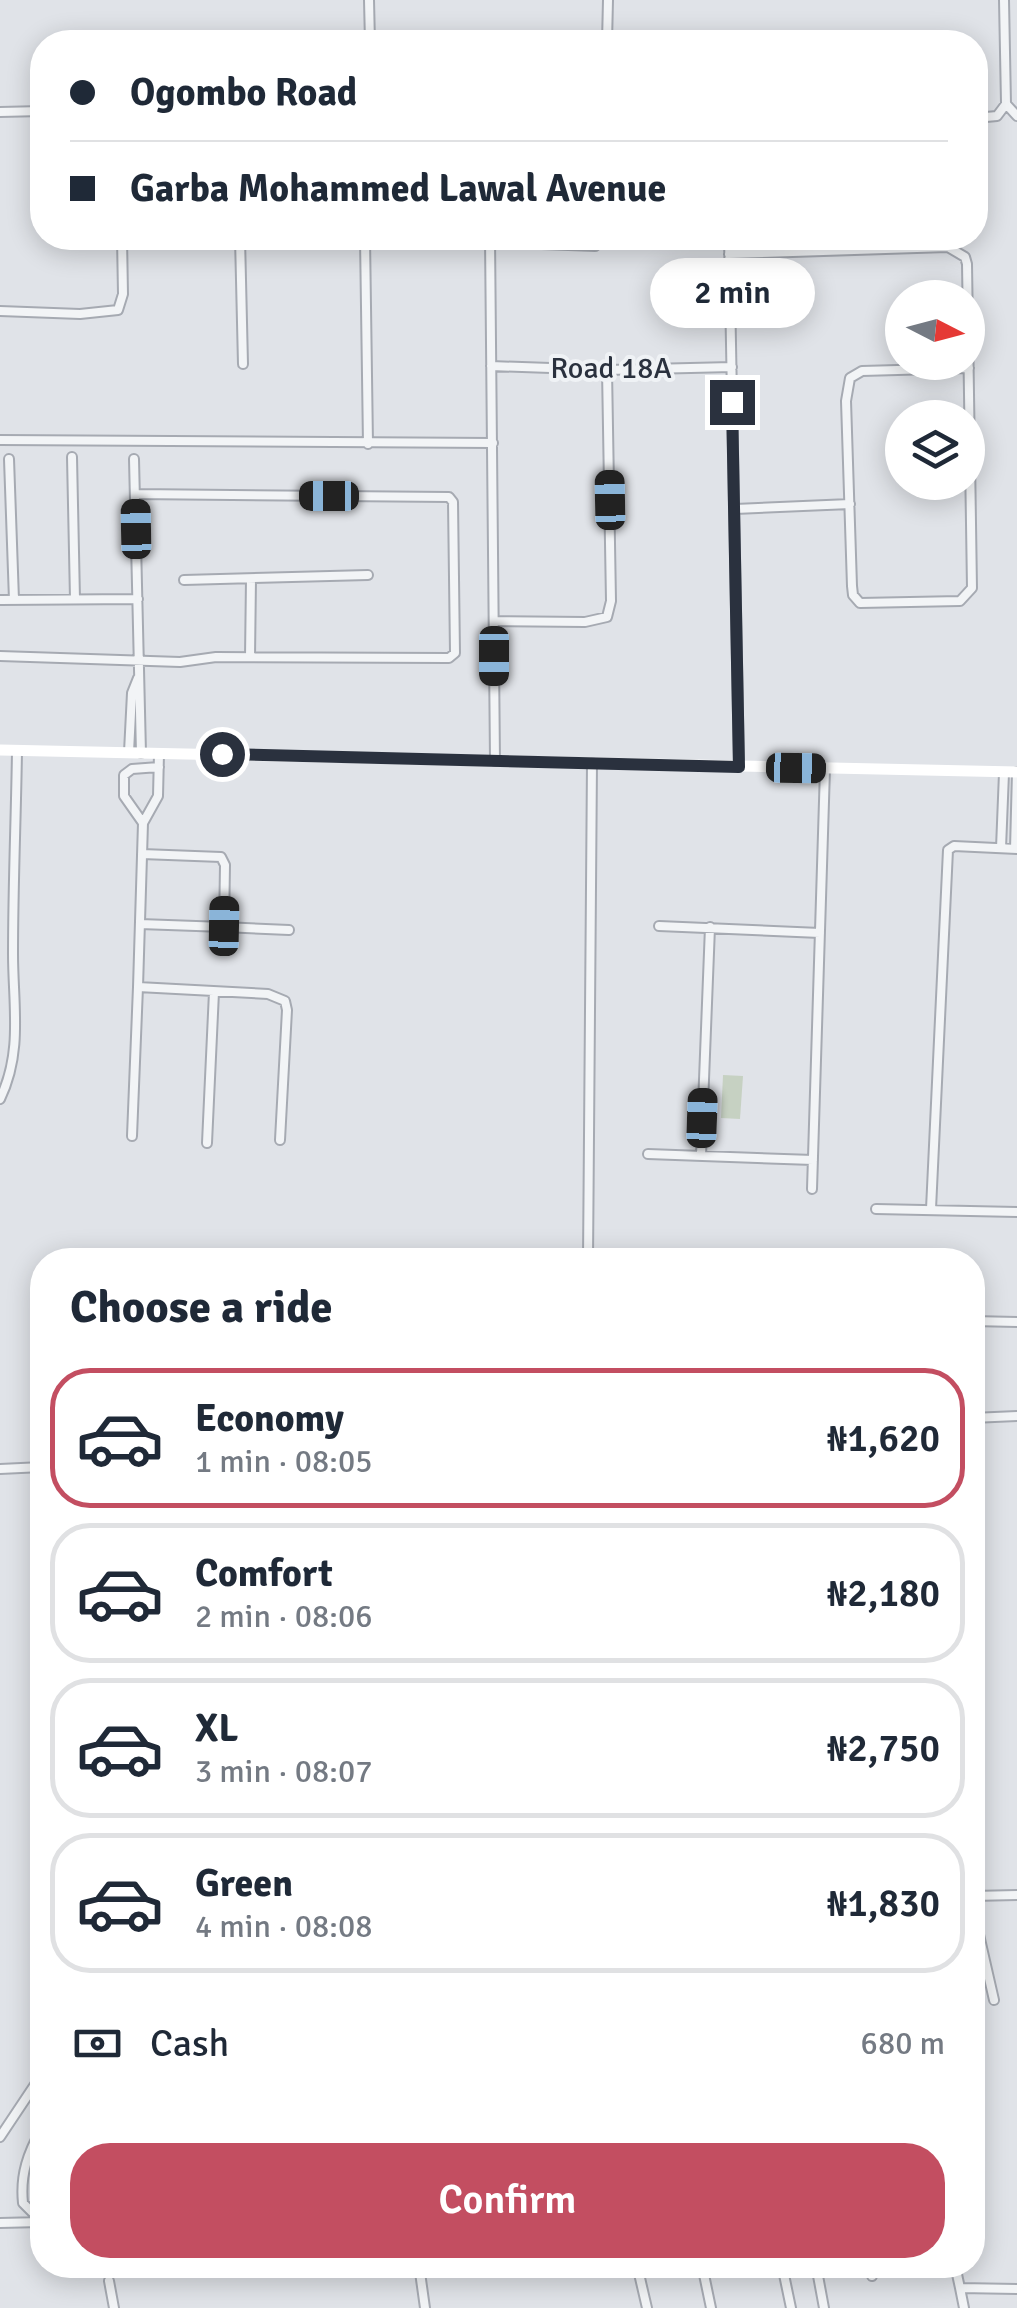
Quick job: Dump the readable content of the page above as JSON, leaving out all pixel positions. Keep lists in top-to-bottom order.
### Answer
{
  "streets": {
    "street": ["Road 18A"]
  },
  "north": "right",
  "page": {
    "banner": ["Ogombo Road", "Garba Mohammed Lawal Avenue"],
    "bubble": "2 min",
    "heading": "Choose a ride",
    "list": [
      {
        "name": "Economy",
        "note": "1 min · 08:05",
        "value": "₦1,620"
      },
      {
        "name": "Comfort",
        "note": "2 min · 08:06",
        "value": "₦2,180"
      },
      {
        "name": "XL",
        "note": "3 min · 08:07",
        "value": "₦2,750"
      },
      {
        "name": "Green",
        "note": "4 min · 08:08",
        "value": "₦1,830"
      }
    ],
    "pay": ["Cash", "680 m"],
    "buttons": "Confirm"
  }
}
